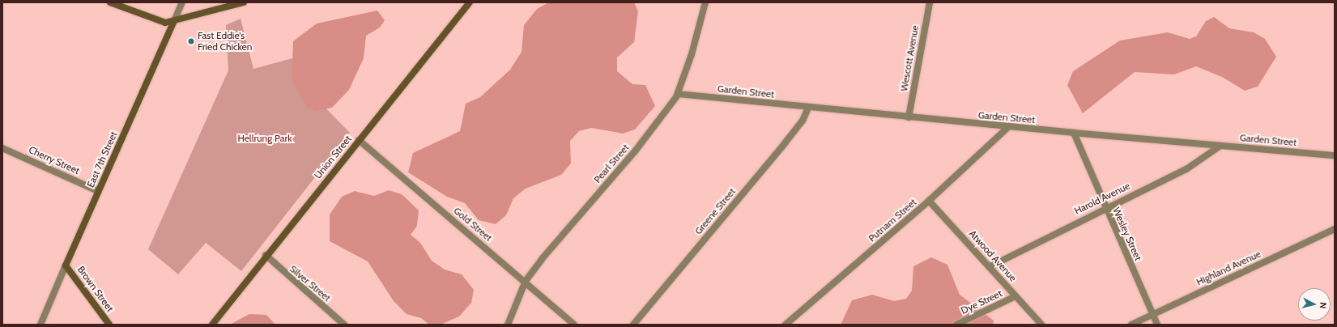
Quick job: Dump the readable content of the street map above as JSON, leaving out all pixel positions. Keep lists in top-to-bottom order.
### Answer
{
  "streets": {
    "street": [
      "Wescott Avenue",
      "Garden Street",
      "Union Street",
      "East 7th Street",
      "Cherry Street",
      "Pearl Street",
      "Harold Avenue",
      "Greene Street",
      "Putnam Street",
      "Gold Street",
      "Wesley Street",
      "Atwood Avenue",
      "Highland Avenue",
      "Silver Street",
      "Brown Street",
      "Dye Street"
    ]
  },
  "crossings": [
    ["Wescott Avenue", "Garden Street"],
    ["Garden Street", "Pearl Street"],
    ["Garden Street", "Harold Avenue"],
    ["Garden Street", "Greene Street"],
    ["Garden Street", "Putnam Street"],
    ["Garden Street", "Wesley Street"],
    ["Union Street", "Gold Street"],
    ["Union Street", "Silver Street"],
    ["East 7th Street", "Cherry Street"],
    ["East 7th Street", "Brown Street"],
    ["Pearl Street", "Gold Street"],
    ["Harold Avenue", "Wesley Street"],
    ["Harold Avenue", "Atwood Avenue"],
    ["Putnam Street", "Atwood Avenue"],
    ["Wesley Street", "Highland Avenue"],
    ["Atwood Avenue", "Dye Street"]
  ],
  "parks": ["Hellrung Park"],
  "places": ["Fast Eddie's Fried Chicken"],
  "north": "right"
}
